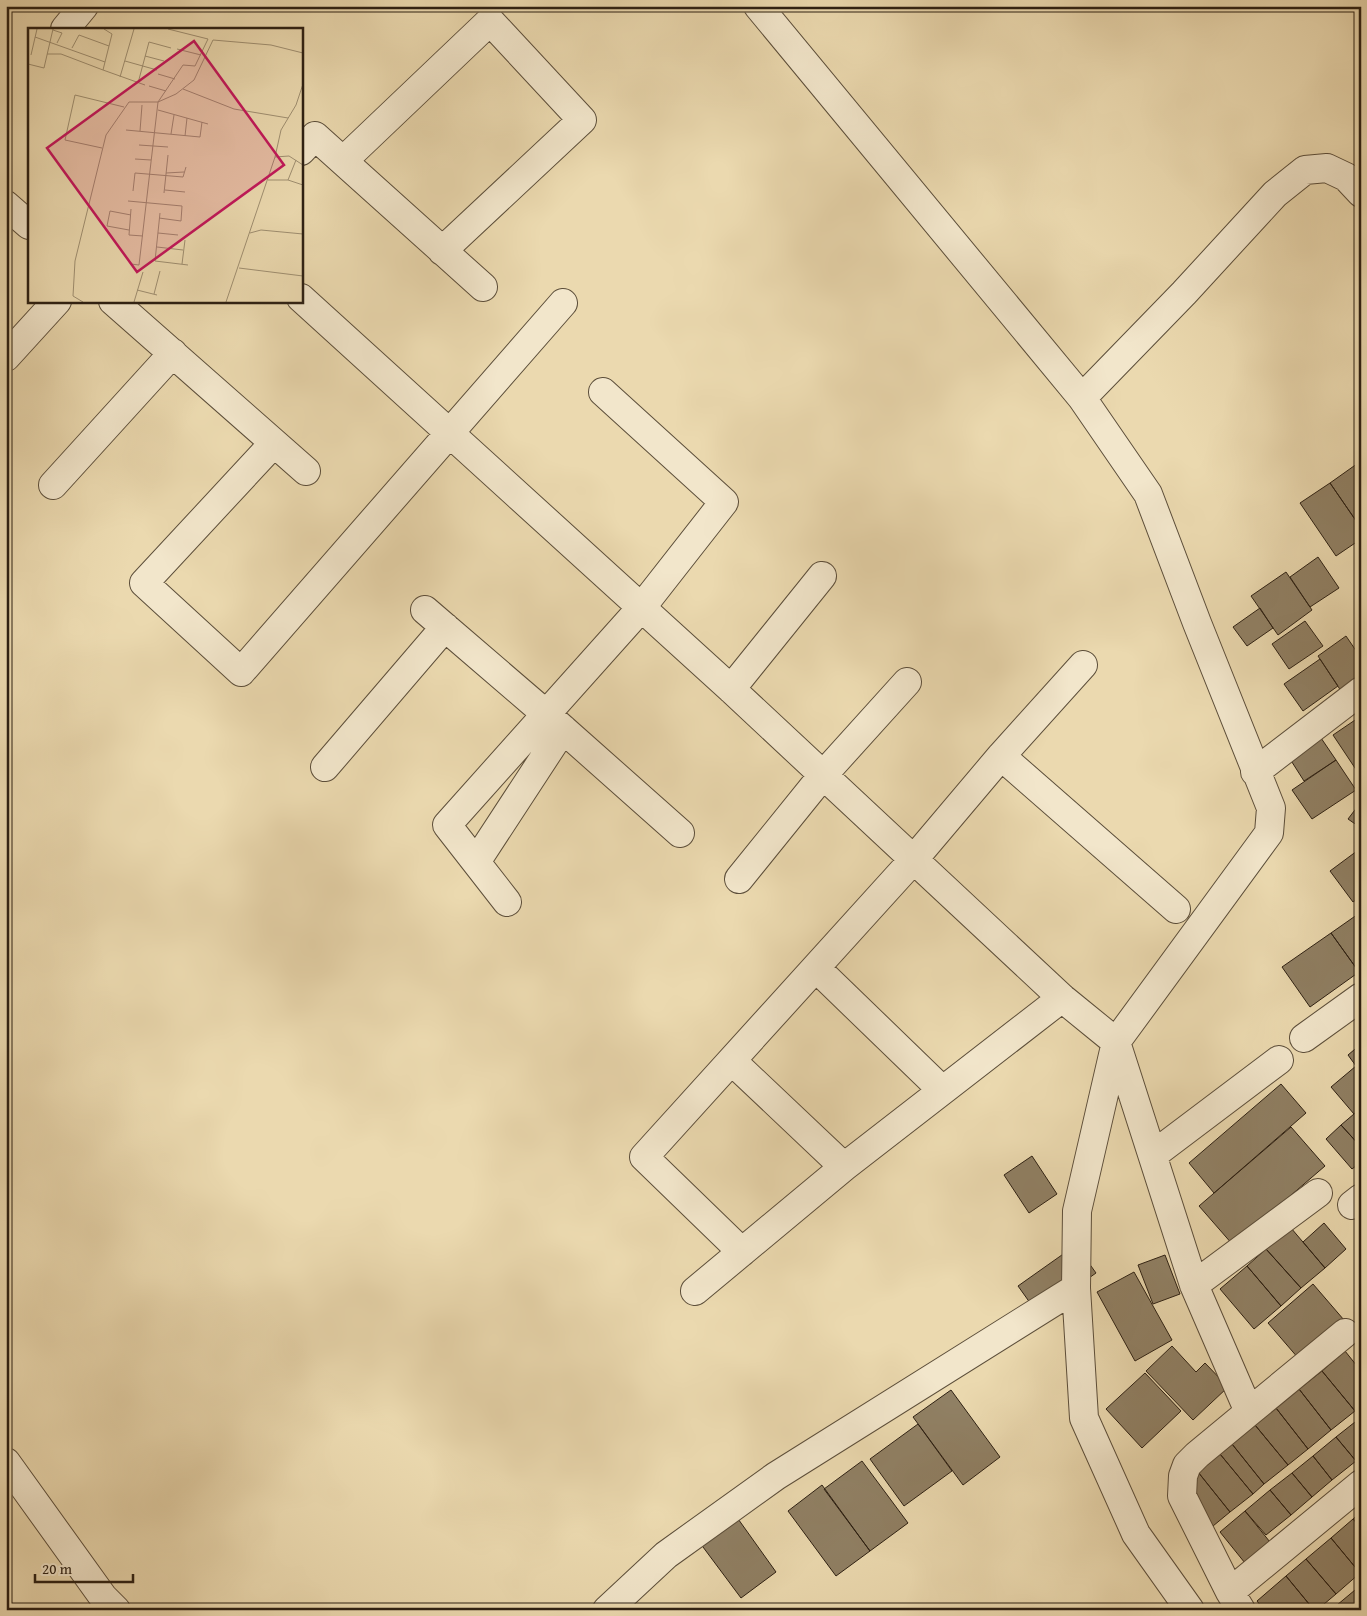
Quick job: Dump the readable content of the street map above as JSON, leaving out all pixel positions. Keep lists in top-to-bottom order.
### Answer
{
  "scale_bar": "20 m"
}
